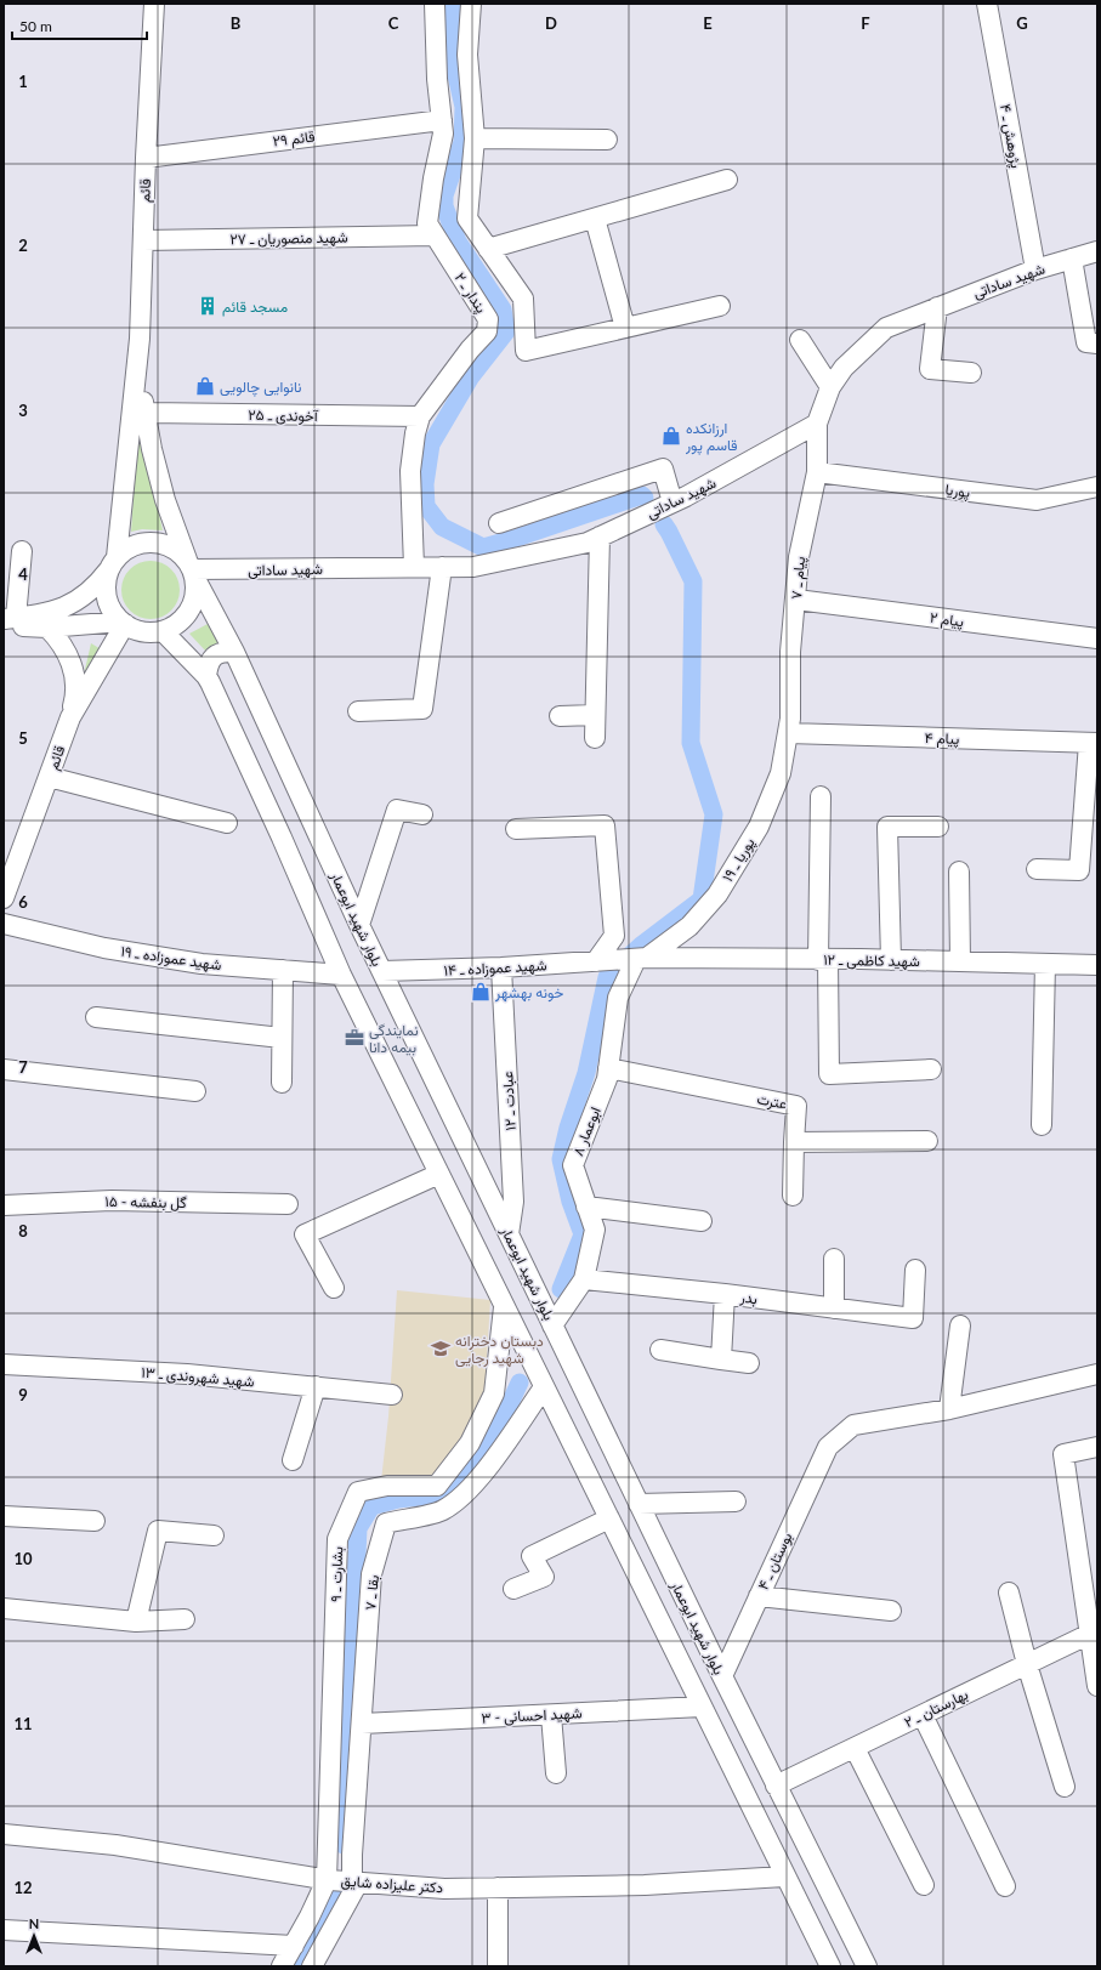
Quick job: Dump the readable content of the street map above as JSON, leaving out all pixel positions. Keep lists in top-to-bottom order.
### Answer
{
  "streets": {
    "street": [
      "پژوهش ـ ۴",
      "قائم ۲۹",
      "قائم",
      "شهید منصوریان ـ ۲۷",
      "شهید ساداتی",
      "پندار ـ ۲",
      "آخوندی ـ ۲۵",
      "پوریا",
      "پیام ـ ۷",
      "پیام ۲",
      "پیام ۴",
      "پوریا ـ ۱۹",
      "بلوار شهید ابوعمار",
      "شهید عموزاده ـ ۱۹",
      "شهید کاظمی ـ ۱۲",
      "شهید عموزاده ـ ۱۴",
      "عبادت ـ ۱۲",
      "عترت",
      "ابوعمار ۸",
      "گل بنفشه - ۱۵",
      "بدر",
      "شهید شهروندی ـ ۱۳",
      "بوستان ـ ۴",
      "بشارت ـ ۹",
      "بقا ـ ۷",
      "بهارستان ـ ۲",
      "شهید احسانی - ۳",
      "دکتر علیزاده شایق"
    ]
  },
  "crossings": [
    ["پژوهش ـ ۴", "شهید ساداتی"],
    ["قائم ۲۹", "قائم"],
    ["قائم ۲۹", "پندار ـ ۲"],
    ["قائم", "شهید منصوریان ـ ۲۷"],
    ["قائم", "شهید ساداتی"],
    ["قائم", "بلوار شهید ابوعمار"],
    ["شهید منصوریان ـ ۲۷", "پندار ـ ۲"],
    ["شهید ساداتی", "پندار ـ ۲"],
    ["شهید ساداتی", "پیام ـ ۷"],
    ["شهید ساداتی", "بلوار شهید ابوعمار"],
    ["پندار ـ ۲", "آخوندی ـ ۲۵"],
    ["پوریا", "پیام ـ ۷"],
    ["پیام ـ ۷", "پیام ۲"],
    ["پیام ـ ۷", "پیام ۴"],
    ["پیام ـ ۷", "پوریا ـ ۱۹"],
    ["پیام ۴", "پوریا ـ ۱۹"],
    ["پوریا ـ ۱۹", "شهید کاظمی ـ ۱۲"],
    ["پوریا ـ ۱۹", "ابوعمار ۸"],
    ["بلوار شهید ابوعمار", "شهید عموزاده ـ ۱۴"],
    ["بلوار شهید ابوعمار", "عبادت ـ ۱۲"],
    ["بلوار شهید ابوعمار", "ابوعمار ۸"],
    ["بلوار شهید ابوعمار", "بوستان ـ ۴"],
    ["بلوار شهید ابوعمار", "بهارستان ـ ۲"],
    ["شهید کاظمی ـ ۱۲", "شهید عموزاده ـ ۱۴"],
    ["شهید کاظمی ـ ۱۲", "ابوعمار ۸"],
    ["شهید عموزاده ـ ۱۴", "عبادت ـ ۱۲"],
    ["عترت", "ابوعمار ۸"],
    ["ابوعمار ۸", "بدر"],
    ["بشارت ـ ۹", "دکتر علیزاده شایق"],
    ["بقا ـ ۷", "شهید احسانی - ۳"],
    ["بقا ـ ۷", "دکتر علیزاده شایق"]
  ],
  "places": {
    "building": ["مسجد قائم"],
    "shop": ["نانوایی چالویی", "ارزانکده قاسم پور", "خونه بهشهر"],
    "office": ["نمایندگی بیمه دانا"],
    "school or university": ["دبستان دخترانه شهید رجایی"]
  },
  "scale_bar": "50 m",
  "north": "top",
  "grid": {
    "columns": [
      "B",
      "C",
      "D",
      "E",
      "F",
      "G"
    ],
    "rows": [
      "1",
      "2",
      "3",
      "4",
      "5",
      "6",
      "7",
      "8",
      "9",
      "10",
      "11",
      "12"
    ]
  }
}
